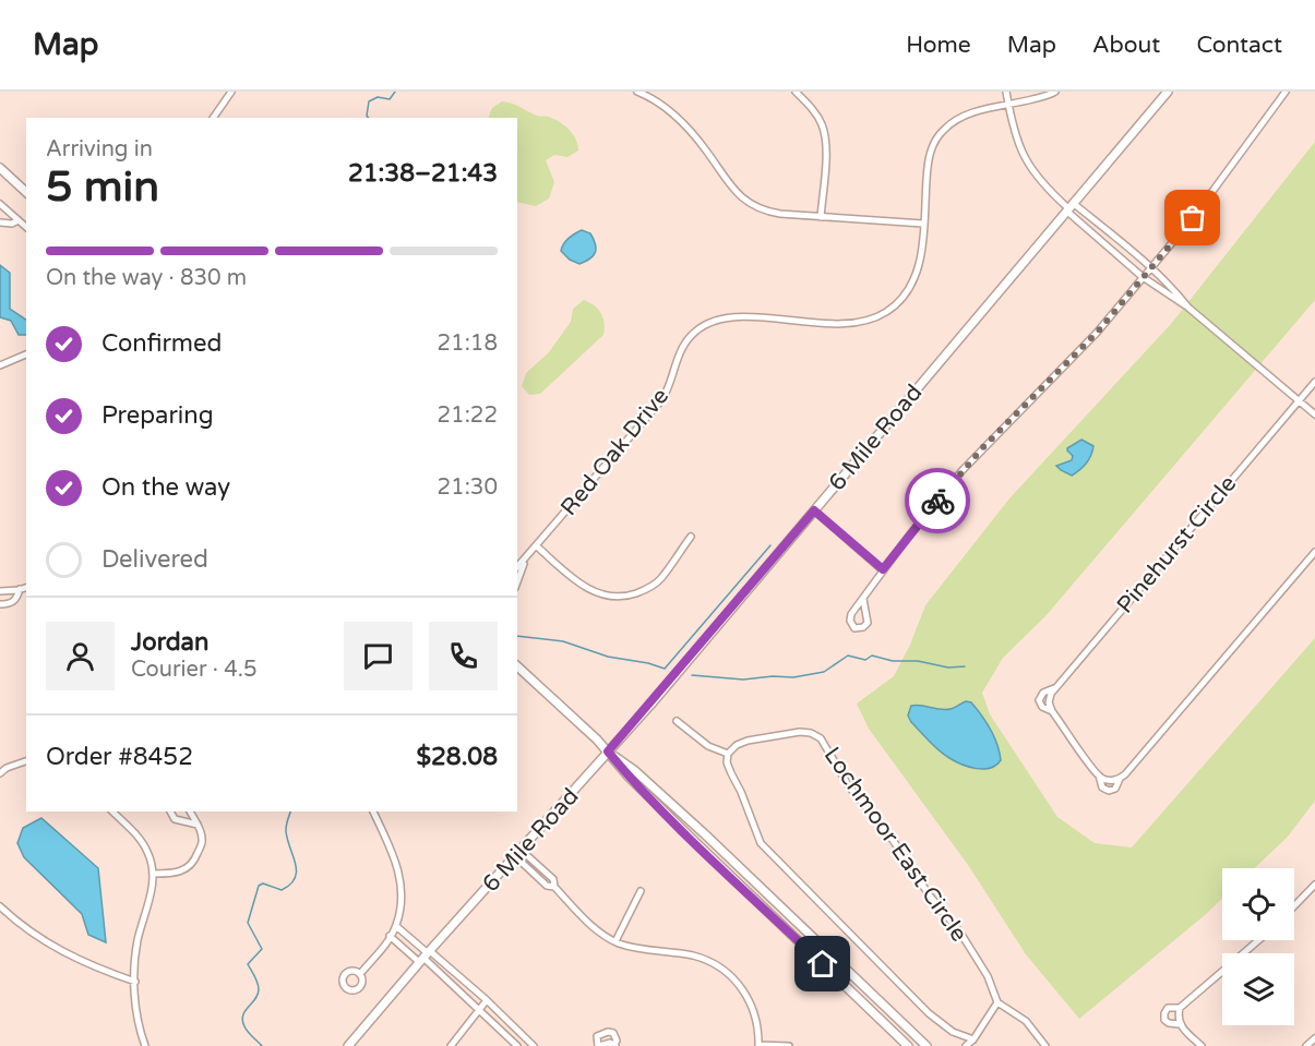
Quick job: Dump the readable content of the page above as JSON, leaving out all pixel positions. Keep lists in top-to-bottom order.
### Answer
{
  "streets": {
    "street": [
      "6 Mile Road",
      "Red Oak Drive",
      "Pinehurst Circle",
      "Lochmoor East Circle"
    ]
  },
  "page": {
    "header": "Map",
    "nav": [
      "Home",
      "Map",
      "About",
      "Contact"
    ],
    "heading": ["5 min", "Arriving in", "21:38–21:43"],
    "panel": [
      "Jordan",
      "Courier · 4.5",
      "Order #8452",
      "$28.08"
    ],
    "bar": "On the way · 830 m",
    "list": [
      ["Confirmed", "21:18"],
      ["Preparing", "21:22"],
      ["On the way", "21:30"],
      "Delivered"
    ]
  }
}
